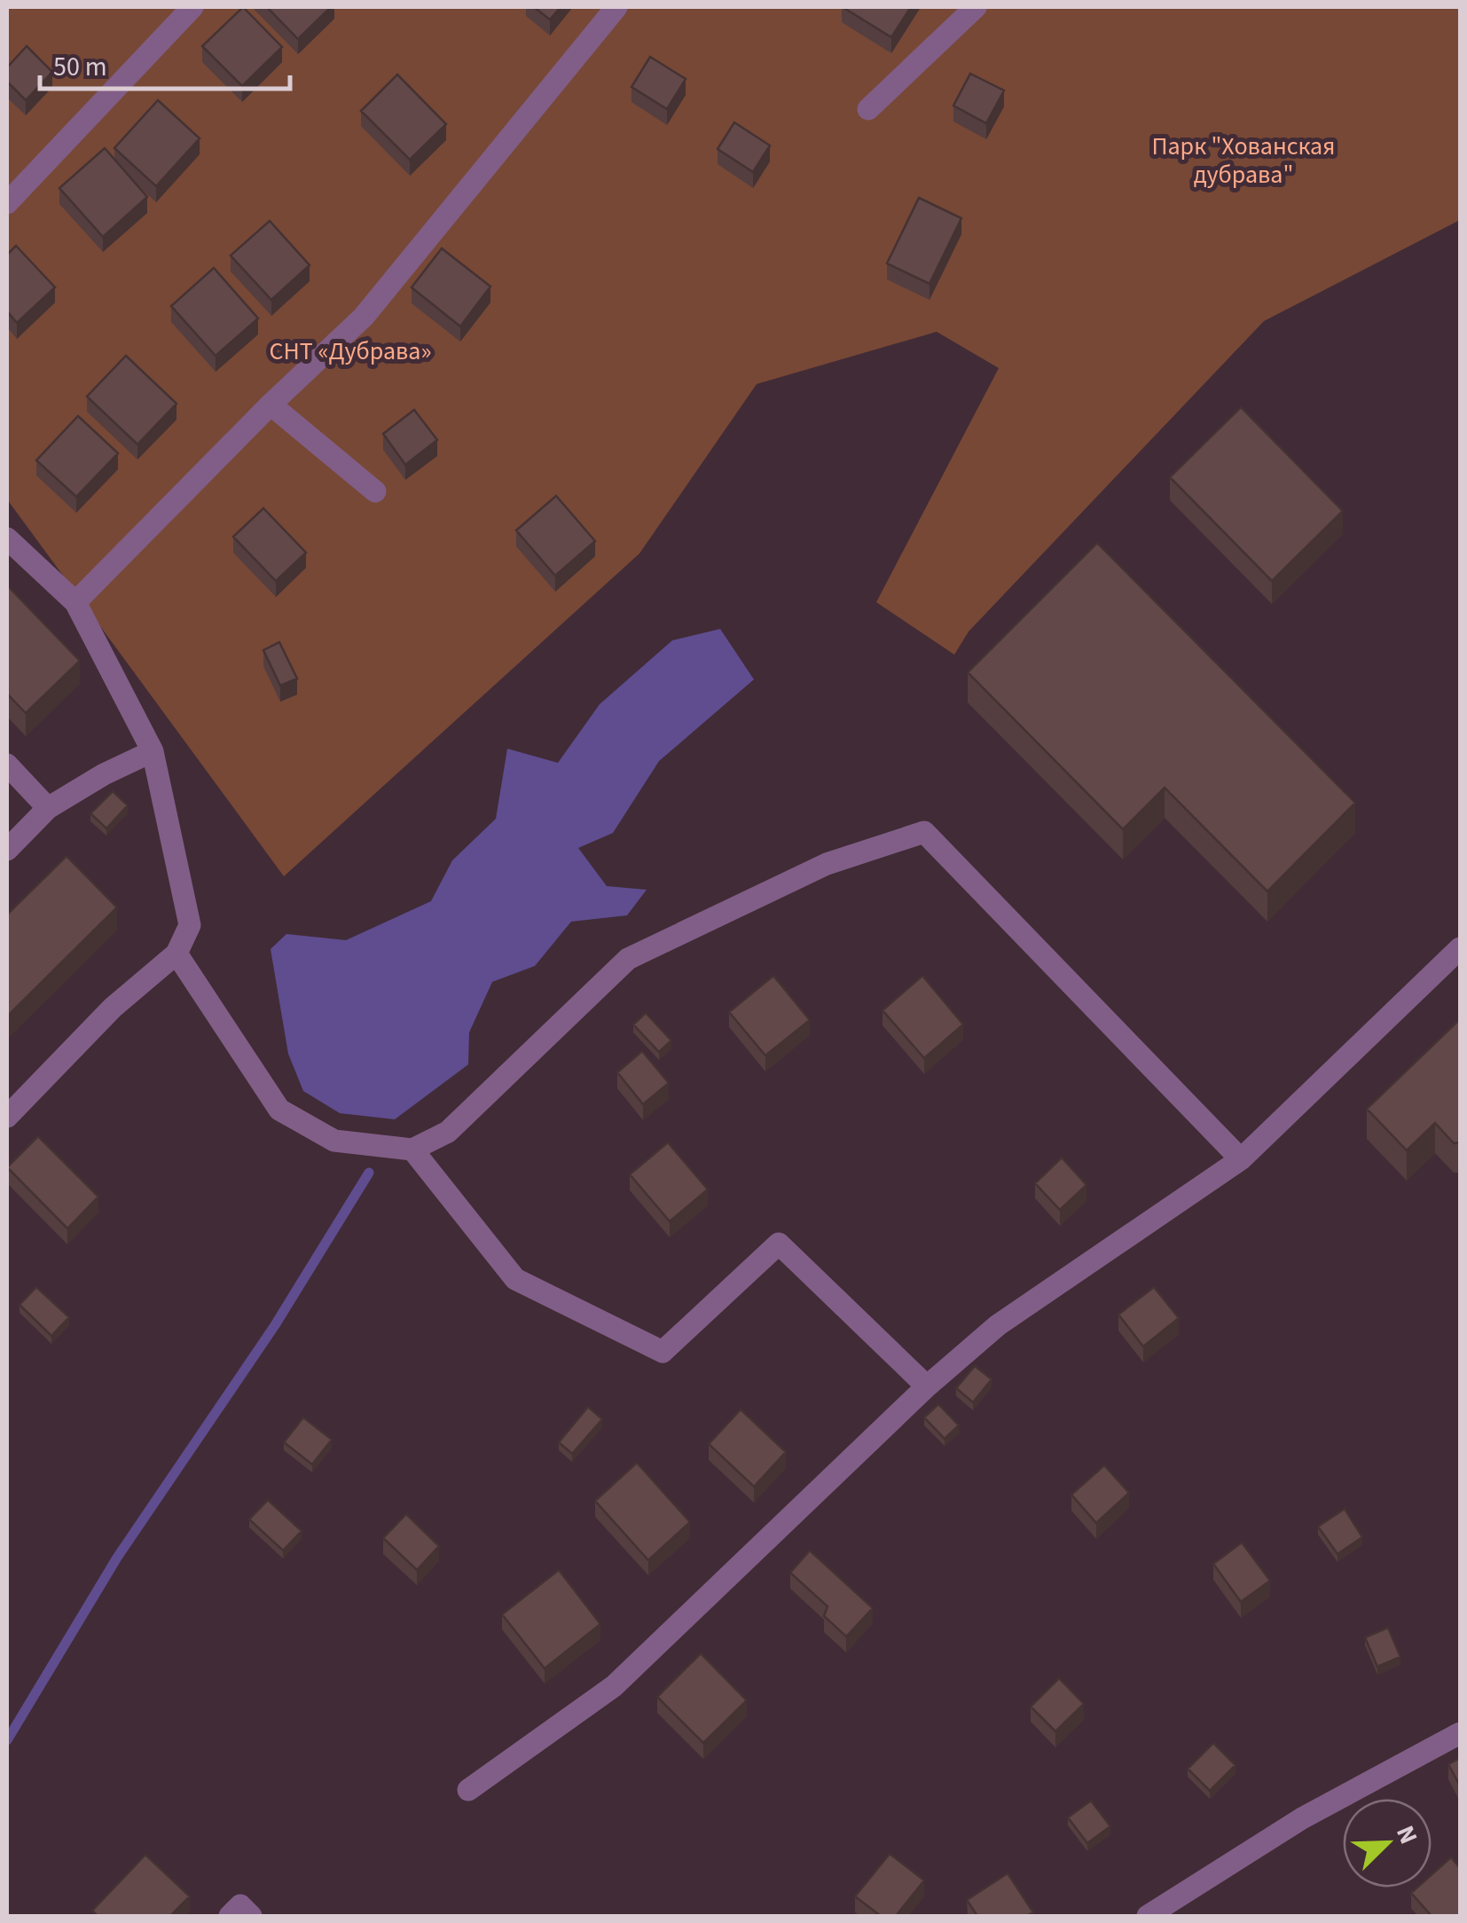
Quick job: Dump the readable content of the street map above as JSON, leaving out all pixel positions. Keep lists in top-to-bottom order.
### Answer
{
  "parks": ["Парк \"Хованская дубрава\"", "СНТ «Дубрава»"],
  "scale_bar": "50 m",
  "north": "top right"
}
